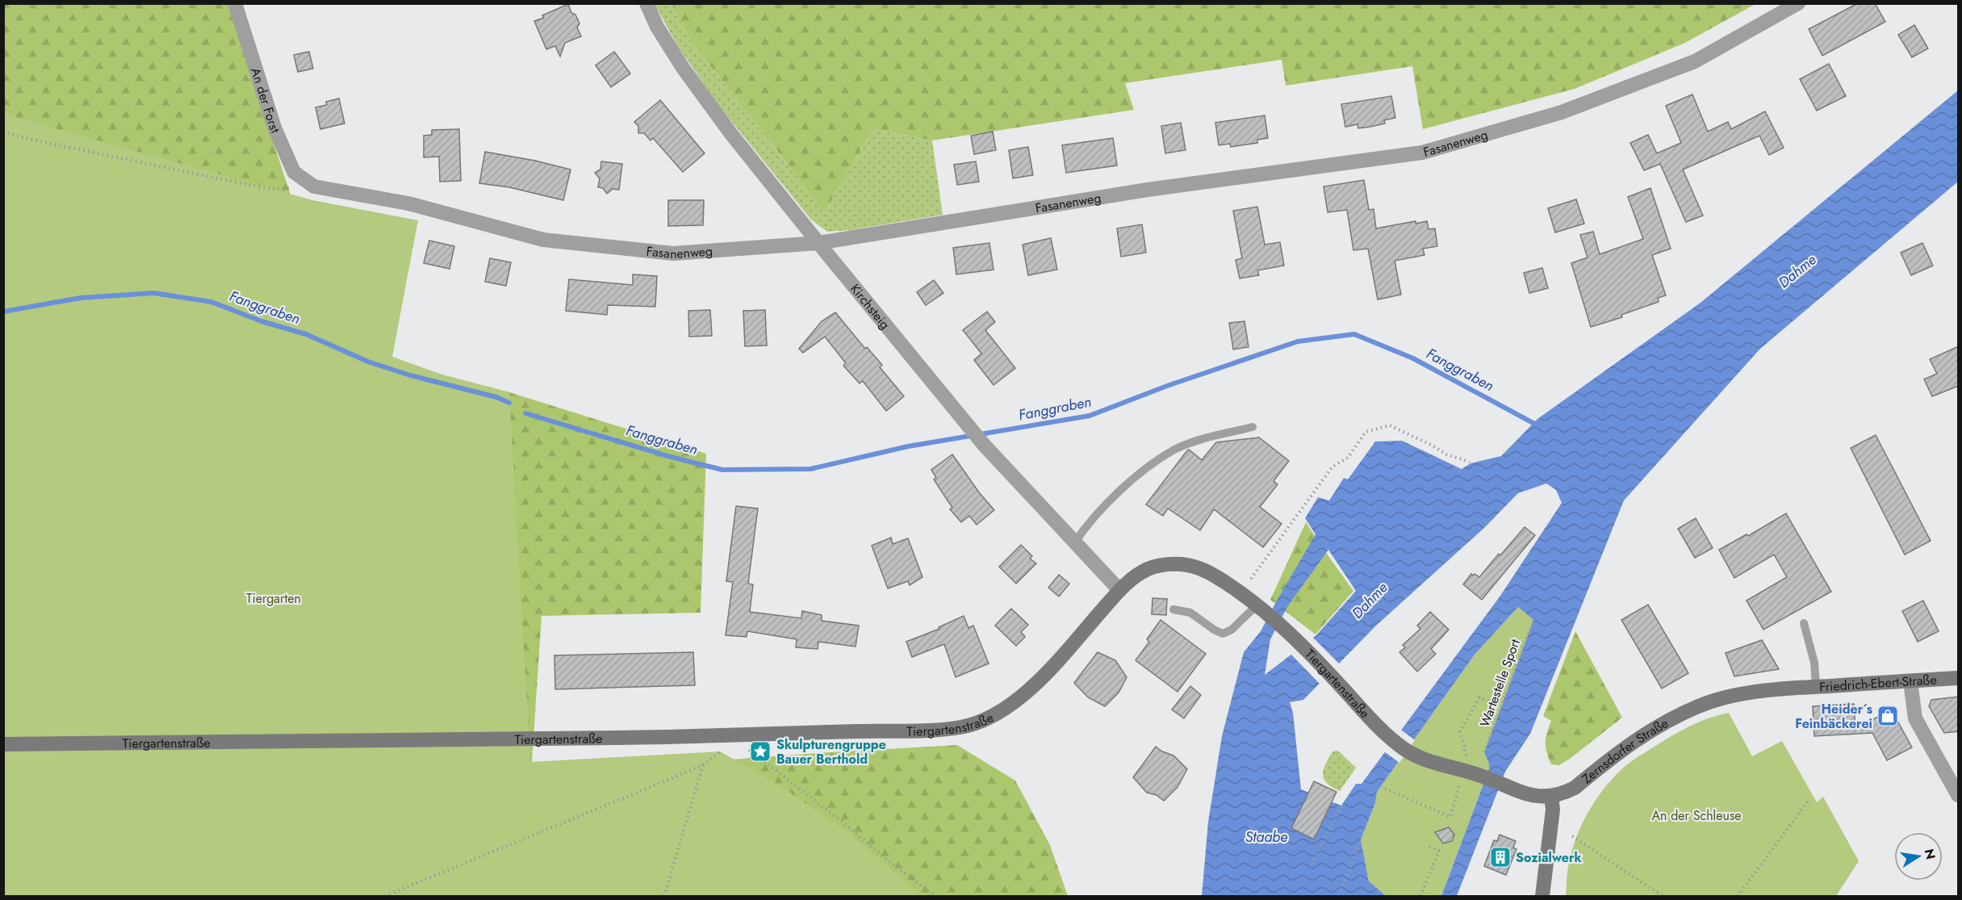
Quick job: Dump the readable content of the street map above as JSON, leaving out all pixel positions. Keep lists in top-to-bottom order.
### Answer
{
  "streets": {
    "street": [
      "An der Forst",
      "Fasanenweg",
      "Kirchsteig",
      "Friedrich-Ebert-Straße",
      "Tiergartenstraße",
      "Zernsdorfer Straße"
    ],
    "path": ["Wartestelle Sport"]
  },
  "crossings": [
    ["An der Forst", "Fasanenweg"],
    ["Fasanenweg", "Kirchsteig"],
    ["Kirchsteig", "Tiergartenstraße"],
    ["Friedrich-Ebert-Straße", "Zernsdorfer Straße"],
    ["Tiergartenstraße", "Zernsdorfer Straße"]
  ],
  "water": ["Dahme", "Fanggraben", "Staabe"],
  "parks": ["Tiergarten", "An der Schleuse"],
  "places": {
    "shop": ["Heider´s Feinbäckerei"],
    "place": ["Skulpturengruppe Bauer Berthold"],
    "building": ["Sozialwerk"]
  },
  "north": "right"
}
